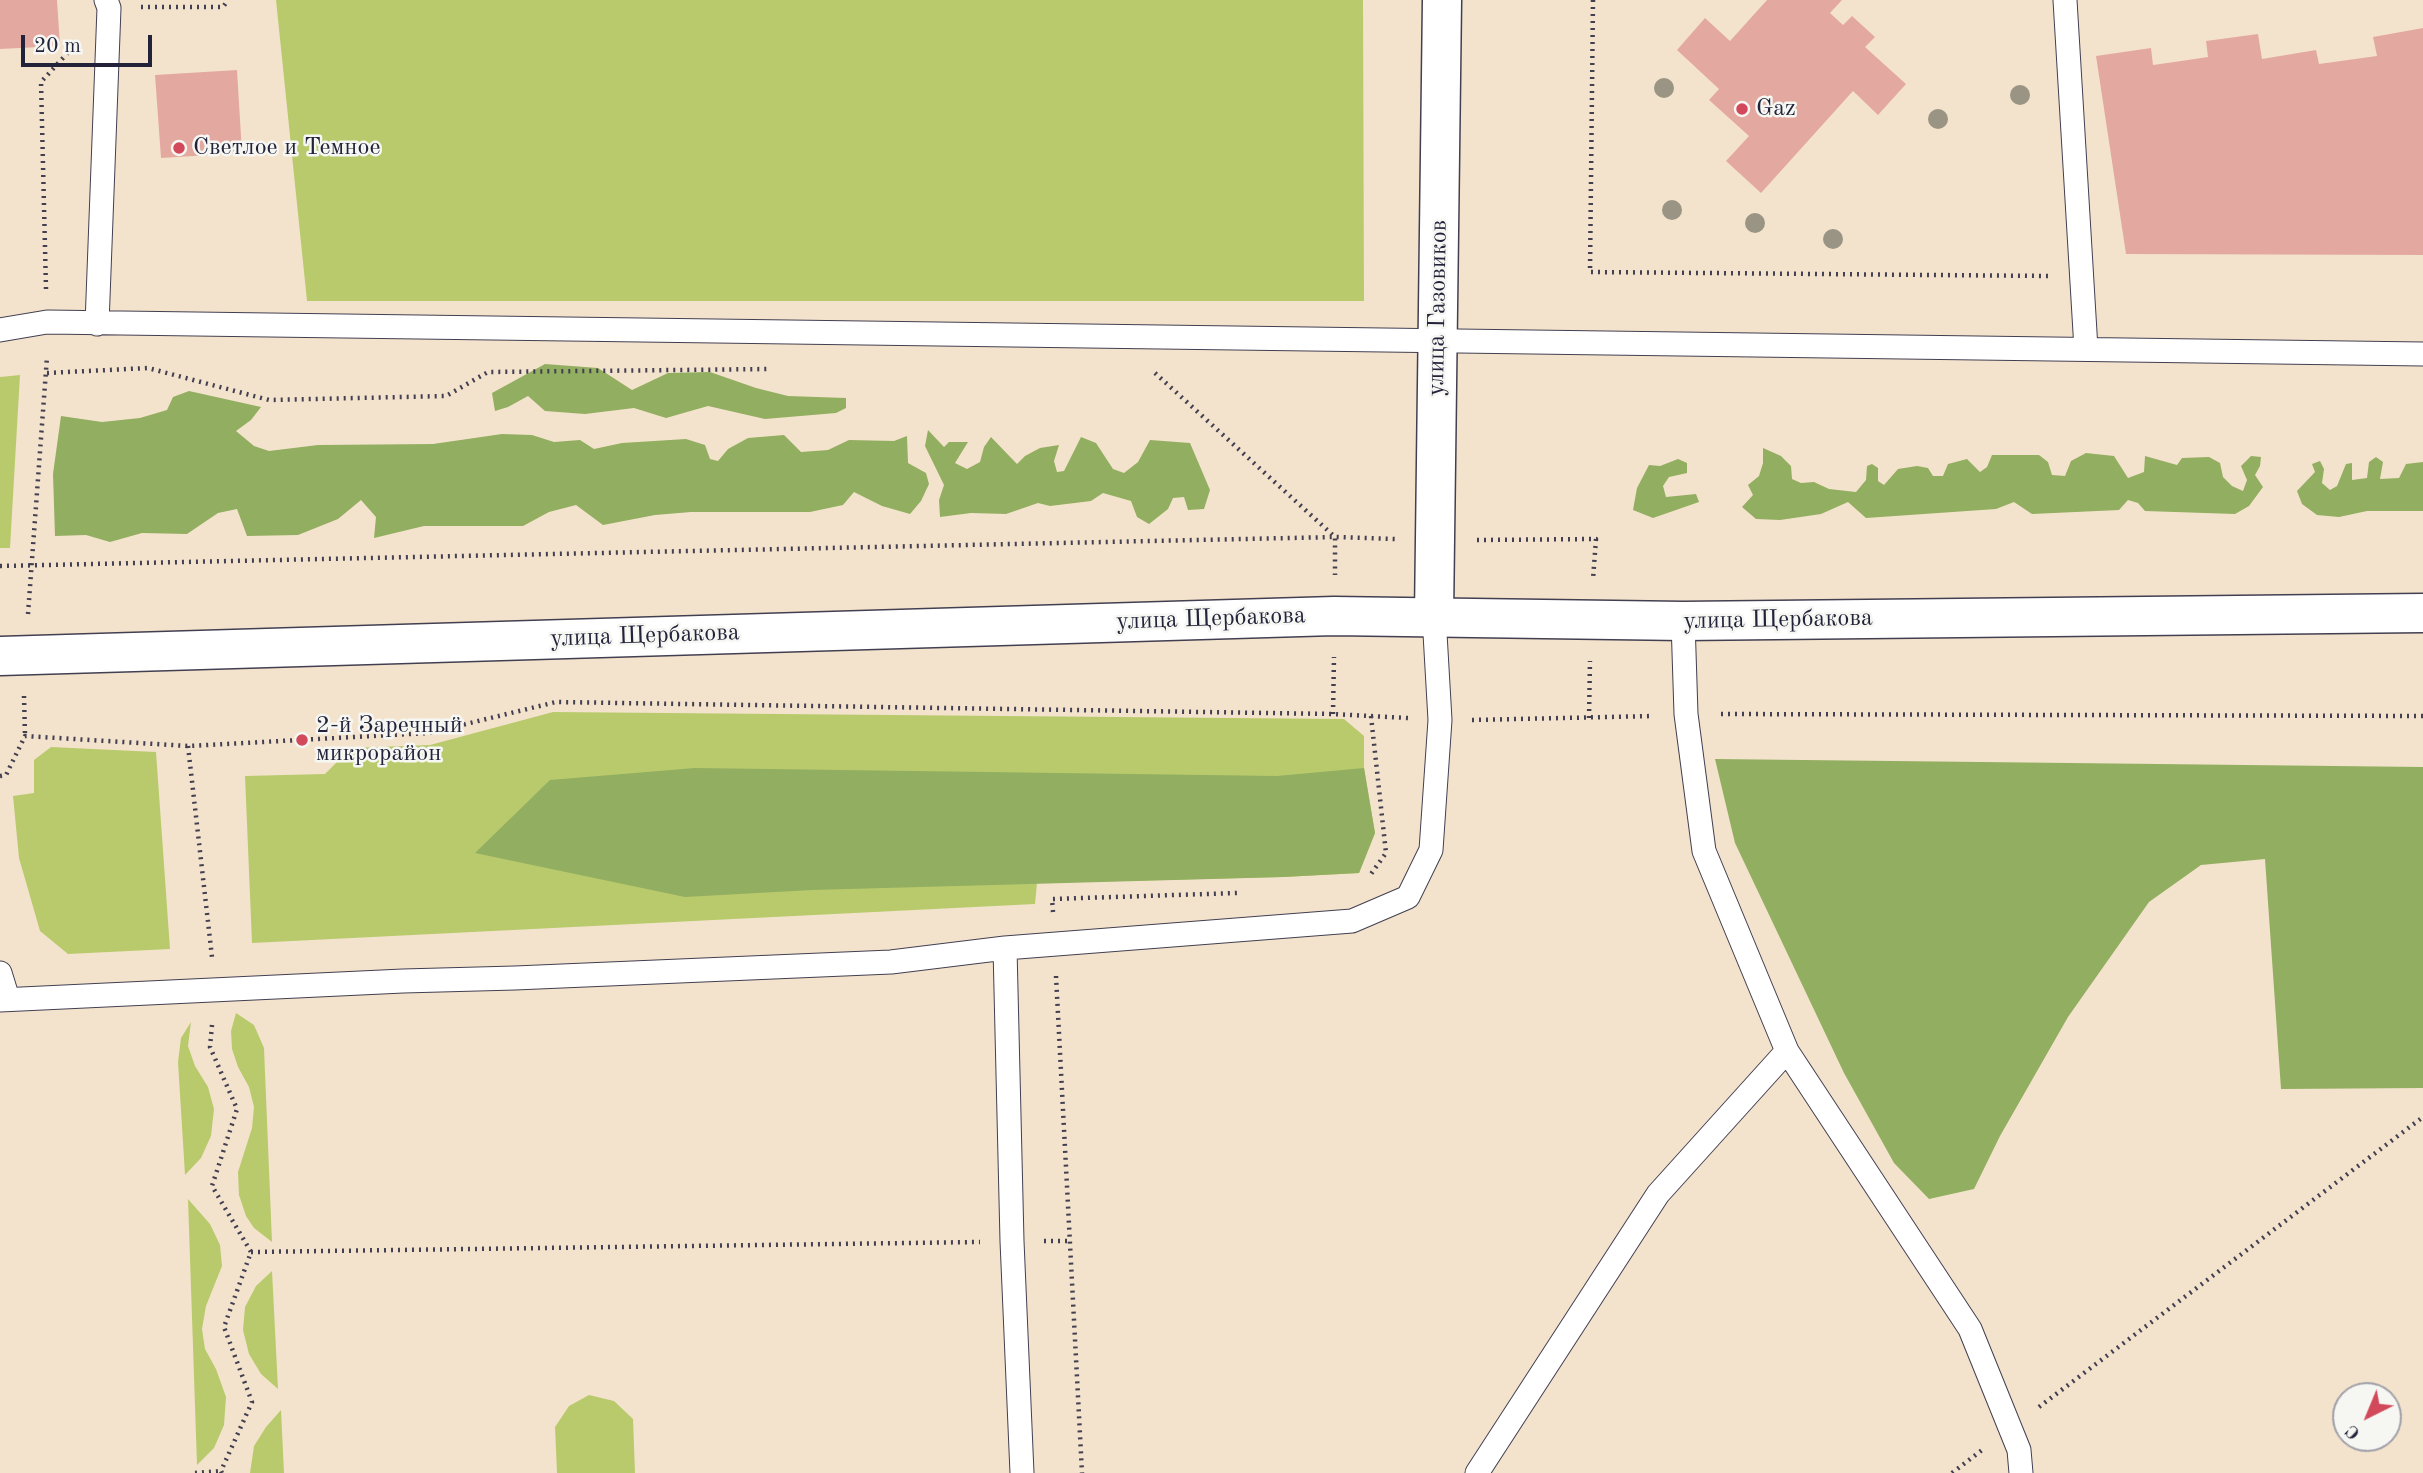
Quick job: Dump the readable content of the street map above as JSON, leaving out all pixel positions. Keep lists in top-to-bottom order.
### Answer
{
  "streets": {
    "main road": ["улица Газовиков", "улица Щербакова"]
  },
  "crossings": [
    ["улица Газовиков", "улица Щербакова"]
  ],
  "places": ["Gaz", "Светлое и Темное", "2-й Заречный микрорайон"],
  "scale_bar": "20 m",
  "north": "bottom left"
}
